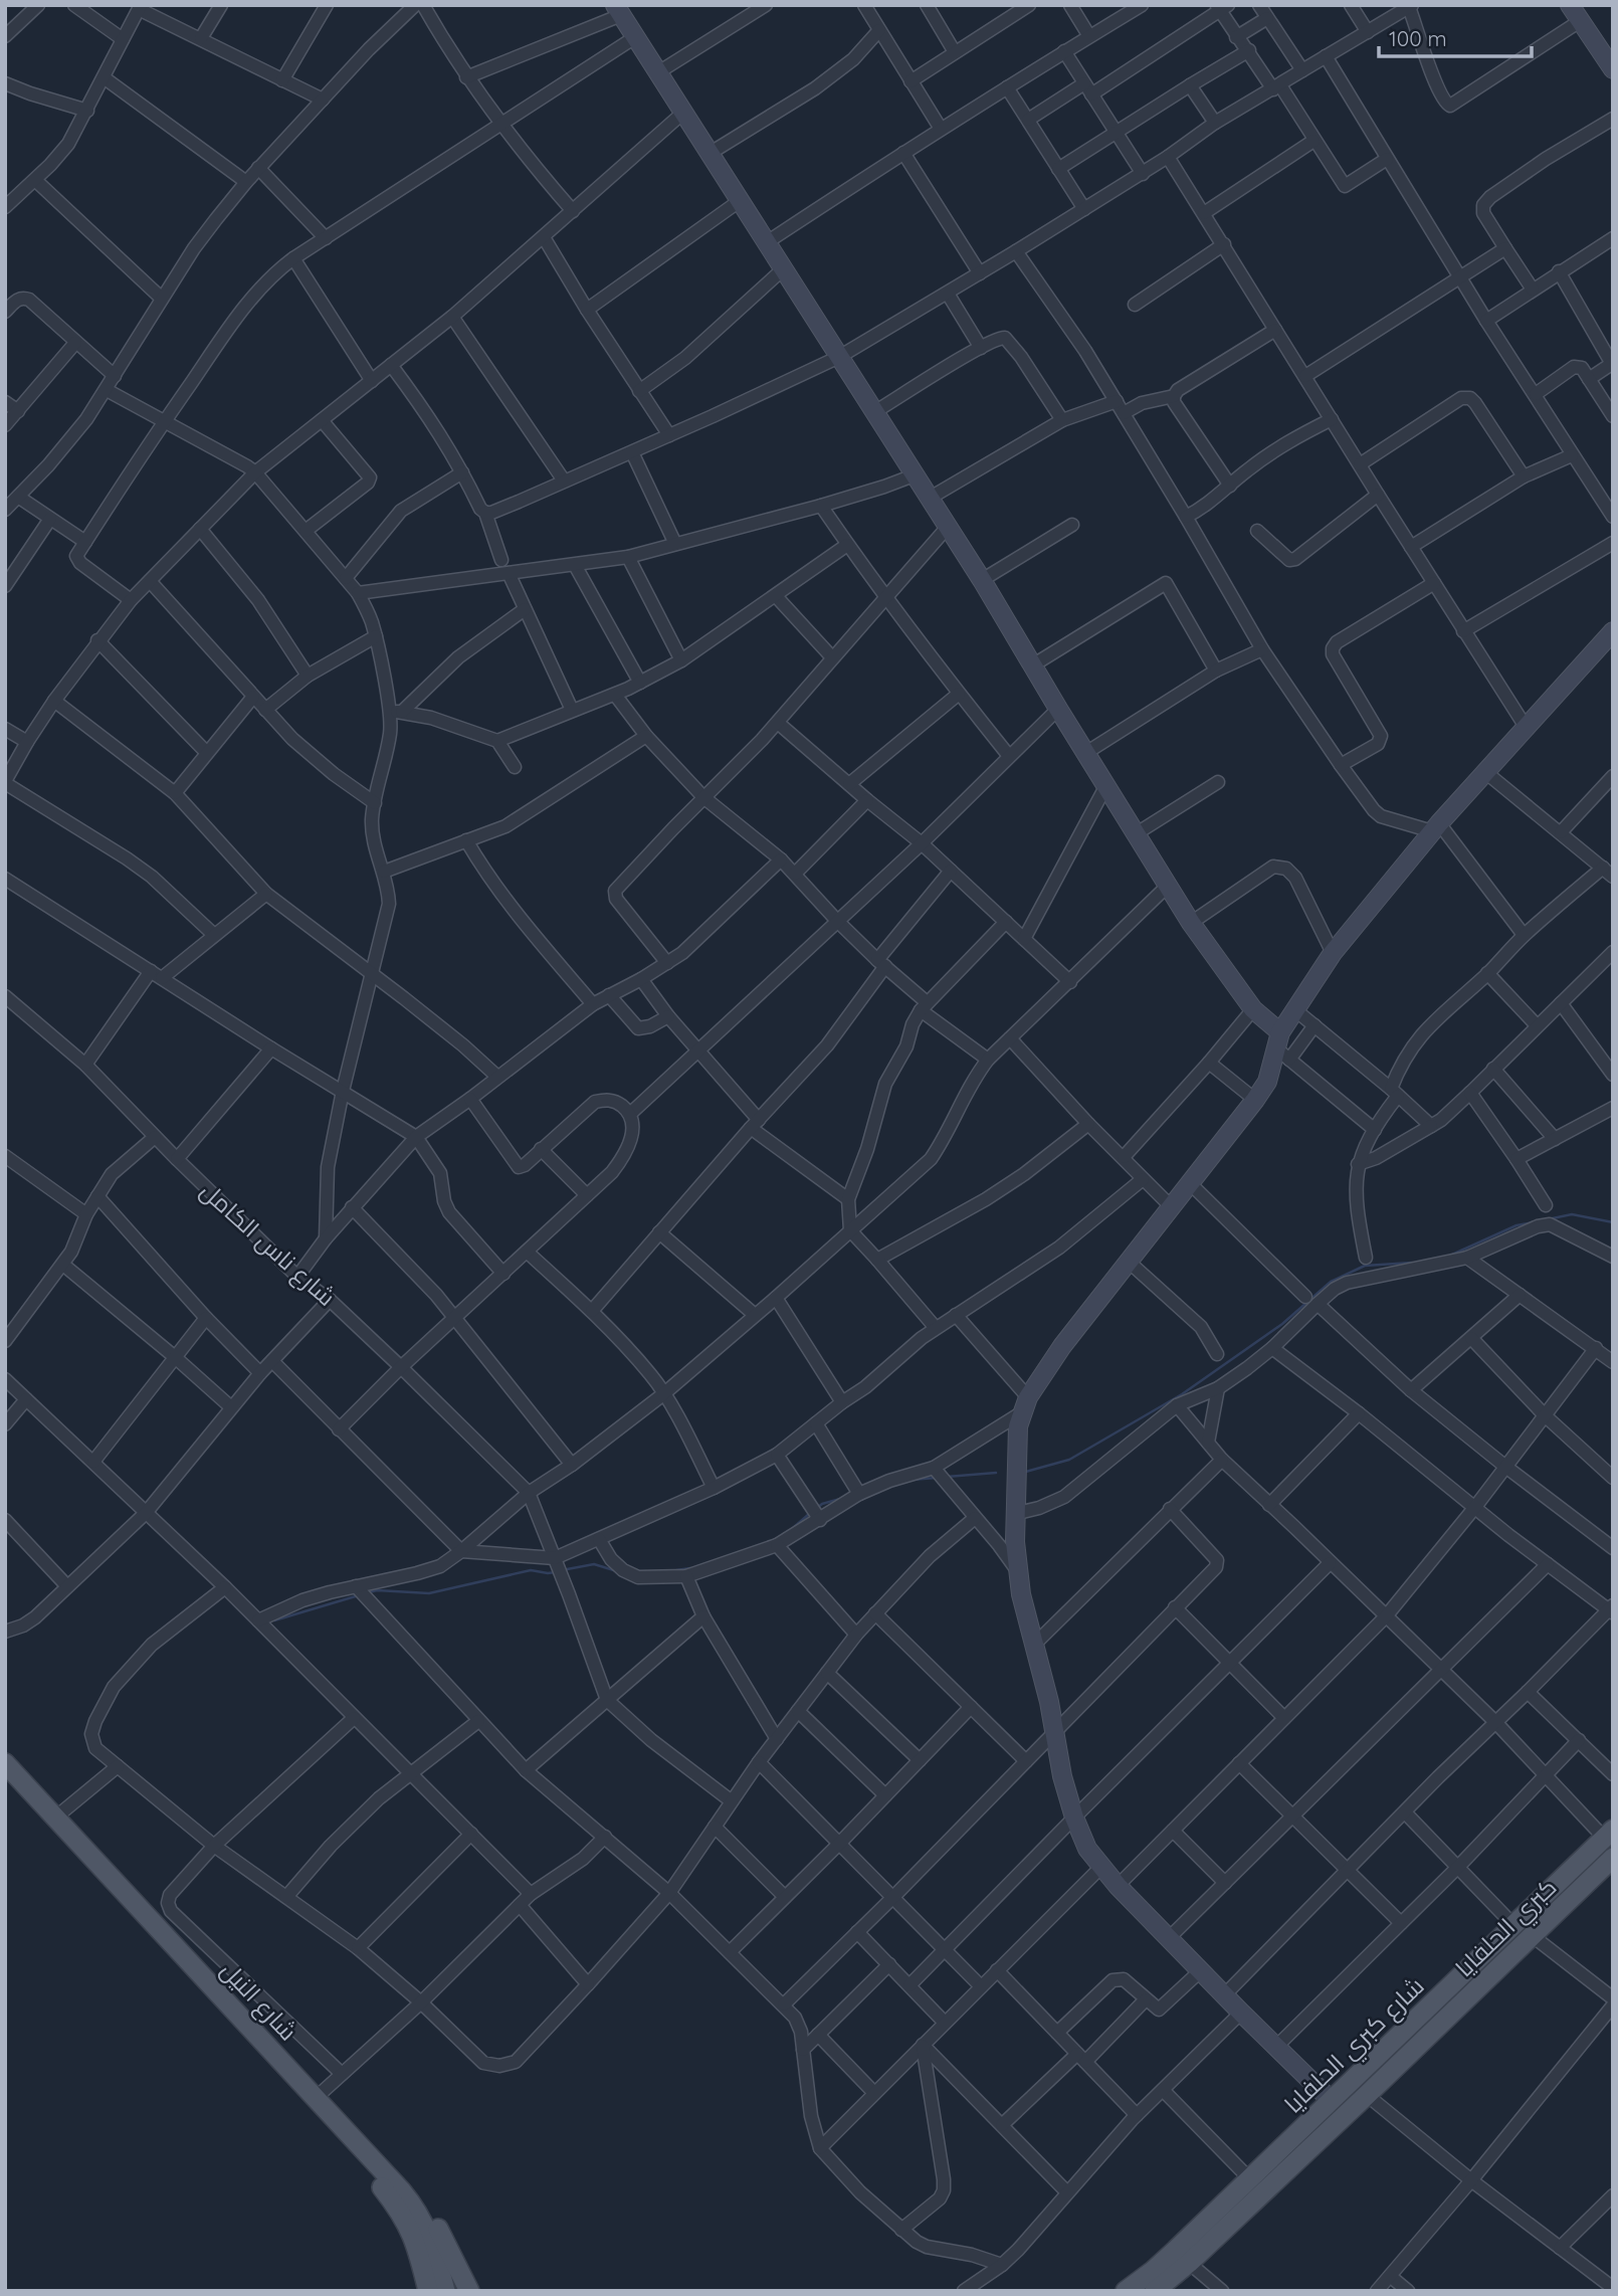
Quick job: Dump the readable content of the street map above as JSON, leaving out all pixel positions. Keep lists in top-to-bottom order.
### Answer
{
  "streets": {
    "main road": ["كبري الحلفايا", "شارع النيل", "شارع كبري الحلفايا"],
    "street": ["شارع ناس الكامل"]
  },
  "scale_bar": "100 m"
}
